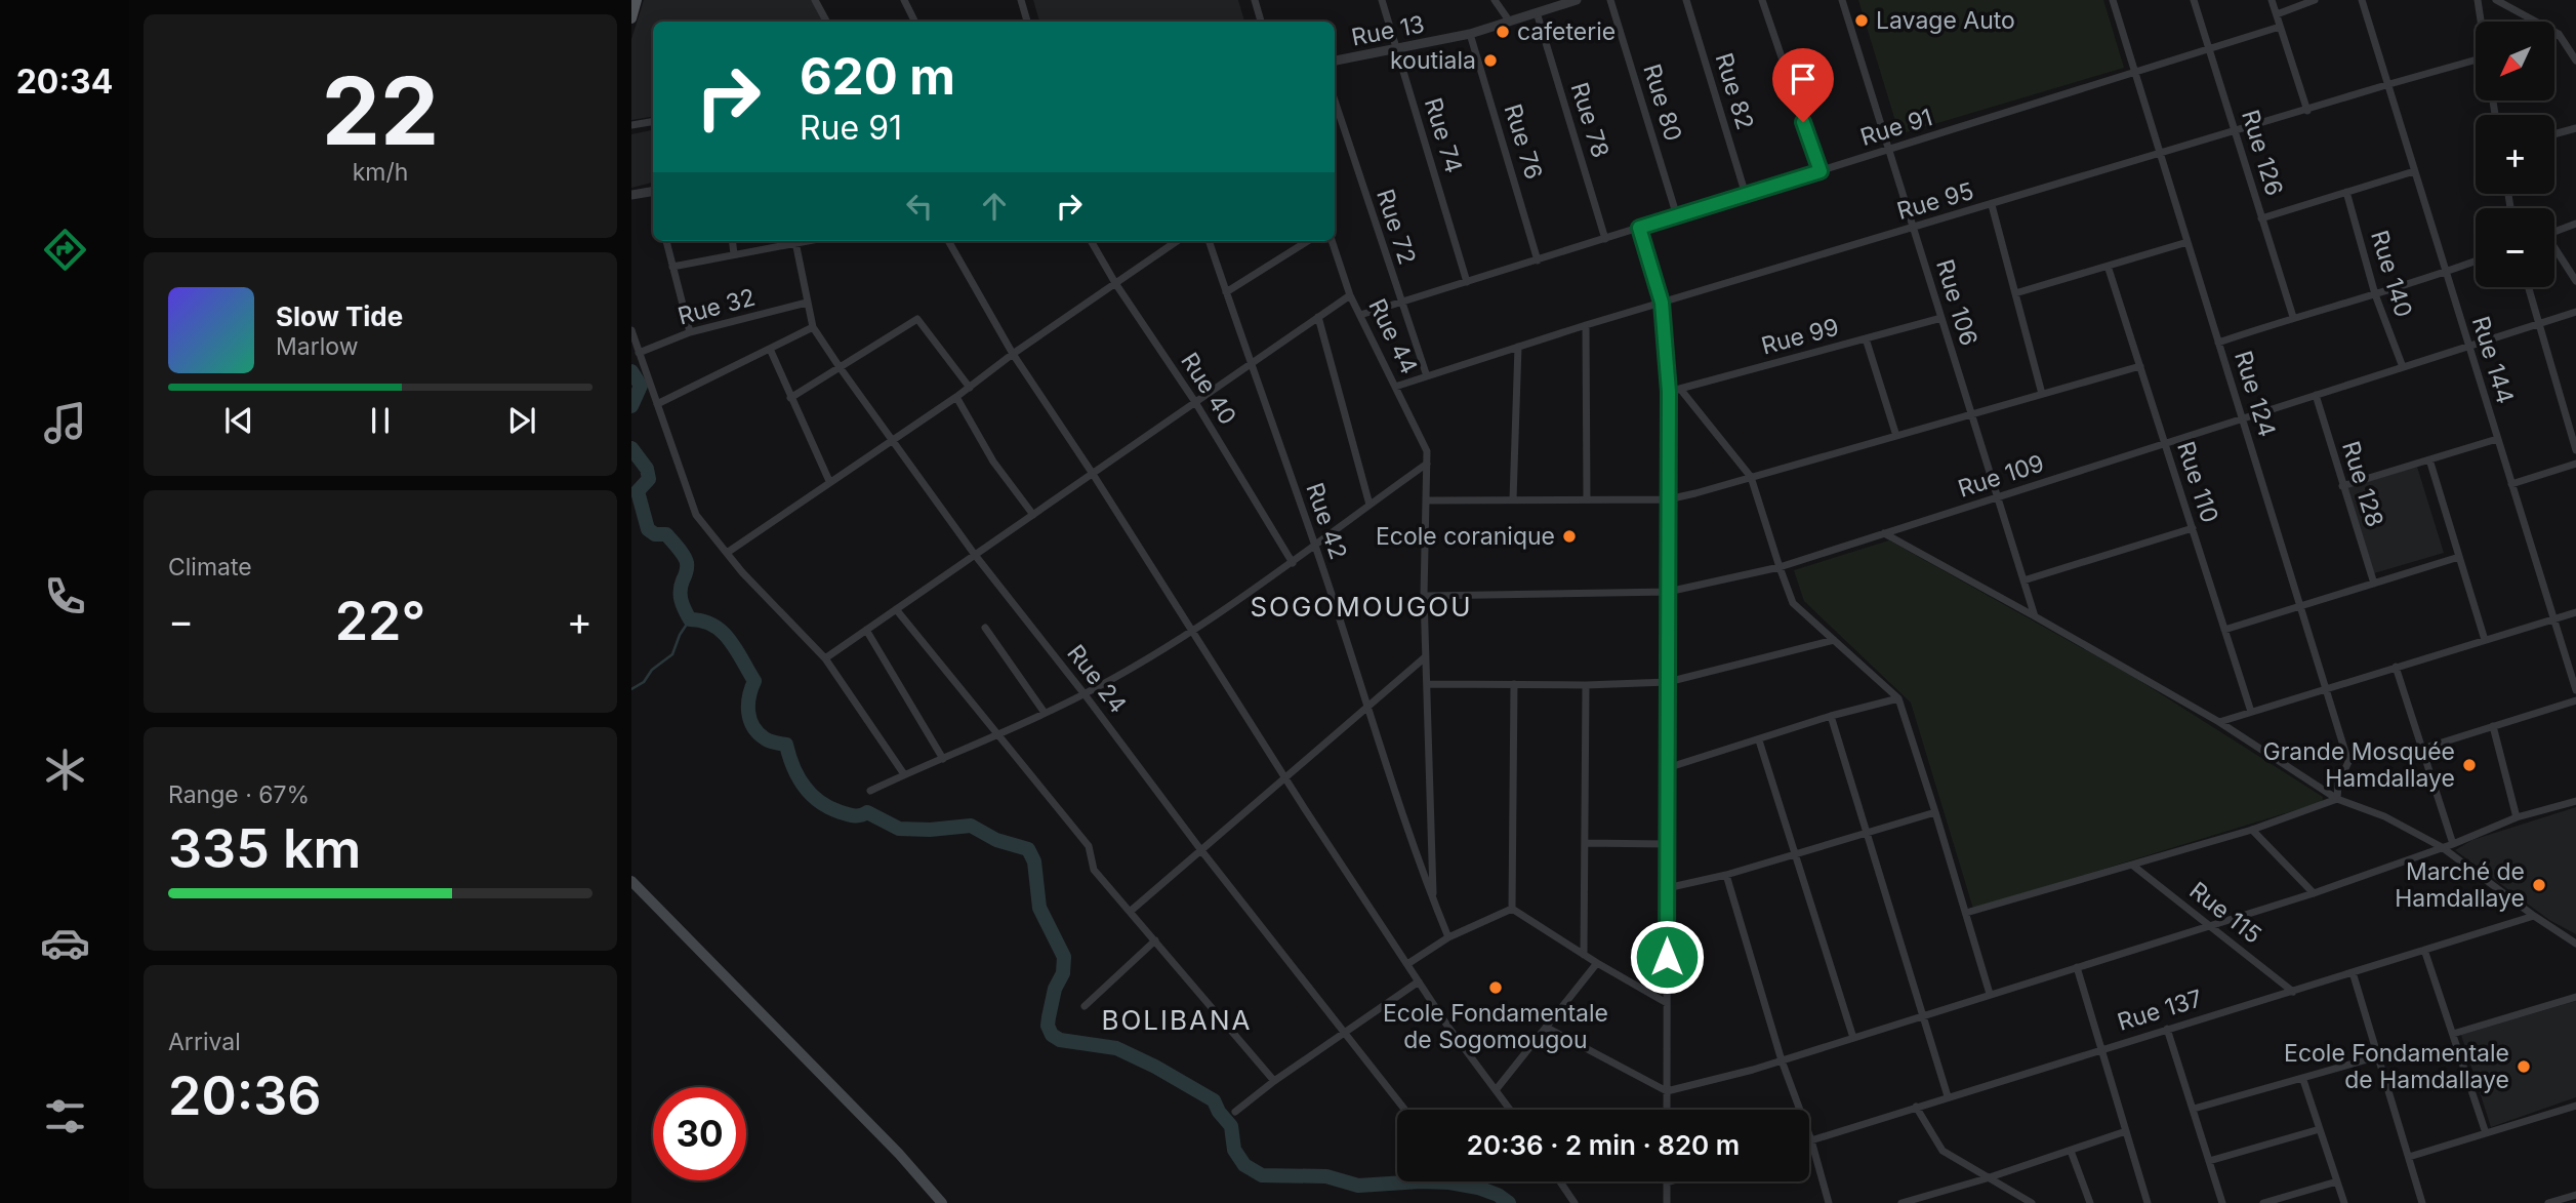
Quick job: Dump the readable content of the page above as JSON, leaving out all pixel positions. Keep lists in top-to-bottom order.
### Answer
{
  "streets": {
    "street": [
      "Rue 13",
      "Rue 82",
      "Rue 80",
      "Rue 78",
      "Rue 91",
      "Rue 74",
      "Rue 76",
      "Rue 126",
      "Rue 95",
      "Rue 72",
      "Rue 140",
      "Rue 106",
      "Rue 32",
      "Rue 44",
      "Rue 99",
      "Rue 144",
      "Rue 40",
      "Rue 124",
      "Rue 109",
      "Rue 110",
      "Rue 128",
      "Rue 42",
      "Rue 24",
      "Rue 115",
      "Rue 137"
    ]
  },
  "crossings": [
    ["Rue 13", "Rue 78"],
    ["Rue 13", "Rue 74"],
    ["Rue 13", "Rue 76"],
    ["Rue 82", "Rue 91"],
    ["Rue 80", "Rue 91"],
    ["Rue 78", "Rue 91"],
    ["Rue 91", "Rue 74"],
    ["Rue 91", "Rue 76"],
    ["Rue 91", "Rue 126"],
    ["Rue 91", "Rue 72"],
    ["Rue 91", "Rue 106"],
    ["Rue 91", "Rue 44"],
    ["Rue 91", "Rue 124"],
    ["Rue 126", "Rue 95"],
    ["Rue 95", "Rue 72"],
    ["Rue 95", "Rue 106"],
    ["Rue 95", "Rue 44"],
    ["Rue 95", "Rue 144"],
    ["Rue 95", "Rue 124"],
    ["Rue 140", "Rue 109"],
    ["Rue 106", "Rue 99"],
    ["Rue 106", "Rue 109"],
    ["Rue 32", "Rue 24"],
    ["Rue 44", "Rue 42"],
    ["Rue 144", "Rue 109"],
    ["Rue 124", "Rue 109"],
    ["Rue 109", "Rue 110"],
    ["Rue 109", "Rue 128"],
    ["Rue 109", "Rue 42"],
    ["Rue 115", "Rue 137"]
  ],
  "districts": ["SOGOMOUGOU", "BOLIBANA"],
  "places": [
    "Lavage Auto",
    "cafeterie",
    "koutiala",
    "Ecole coranique",
    "Grande Mosquée Hamdallaye",
    "Marché de Hamdallaye",
    "Ecole Fondamentale de Sogomougou",
    "Ecole Fondamentale de Hamdallaye"
  ],
  "north": "bottom left",
  "page": {
    "tabs": "20:34",
    "tile": [
      ["22", "km/h"],
      "Climate",
      ["Range · 67%", "335 km"],
      ["Arrival", "20:36"]
    ],
    "map_buttons": ["+", "−"],
    "turn": ["620 m", "Rue 91"],
    "song": ["Slow Tide", "Marlow"],
    "heat": ["−", "22°", "+"],
    "limit": "30",
    "trip": "20:36 · 2 min · 820 m"
  }
}
